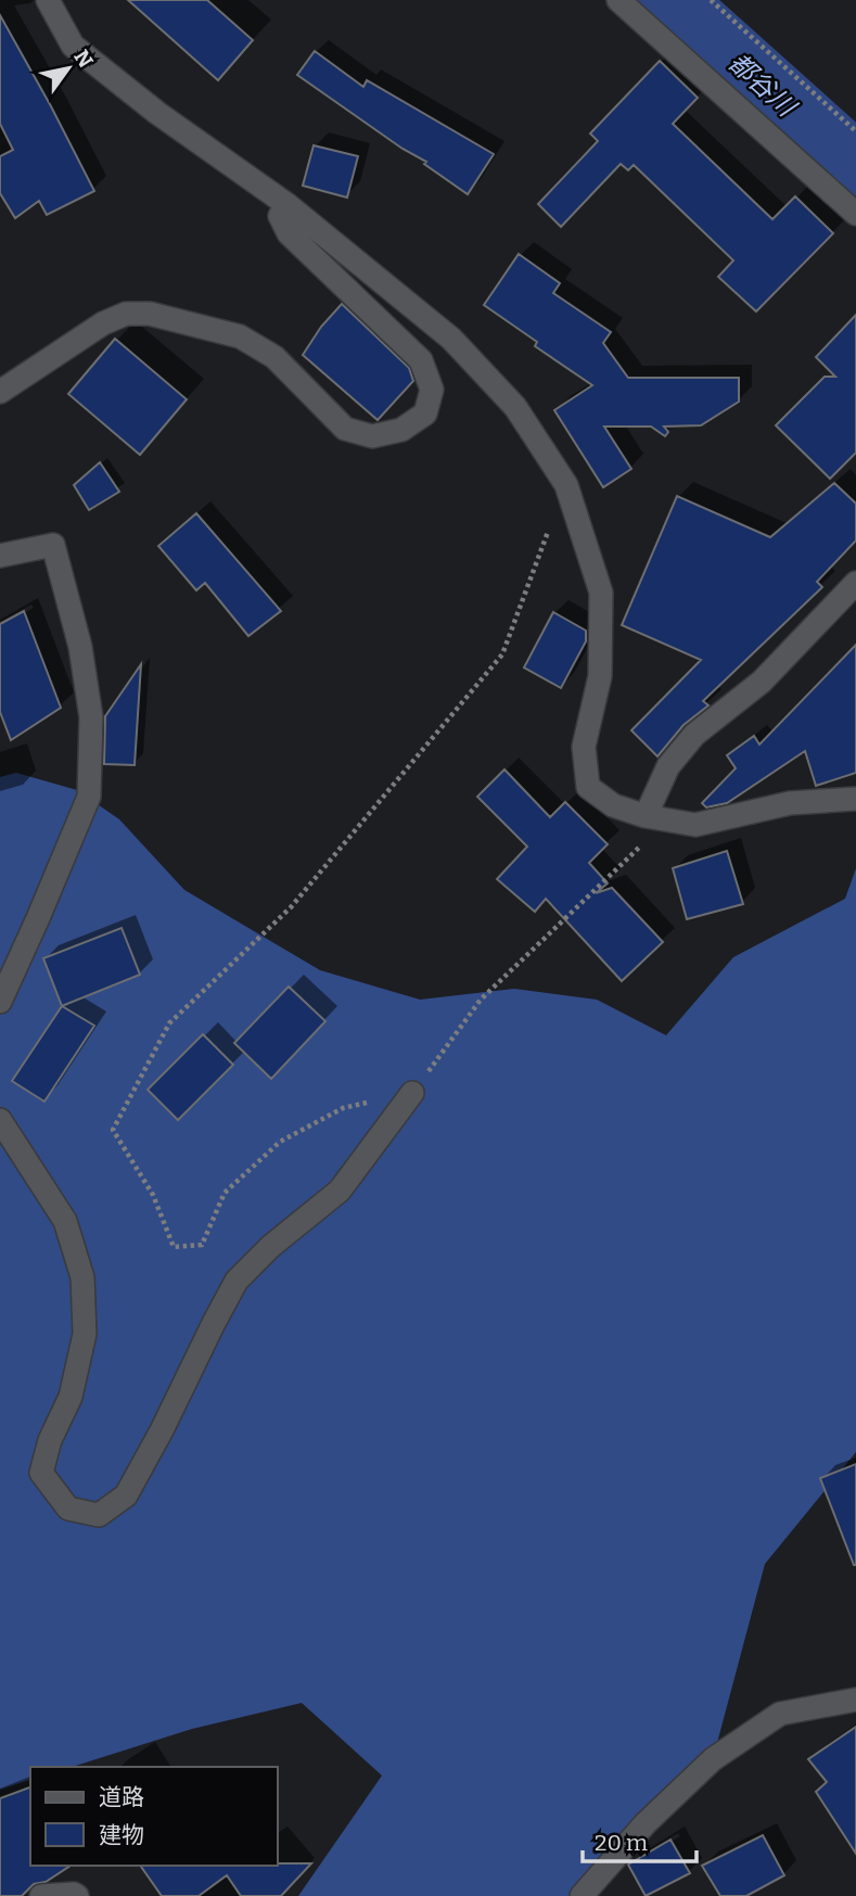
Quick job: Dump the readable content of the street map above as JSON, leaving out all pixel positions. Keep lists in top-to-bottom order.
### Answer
{
  "water": ["都谷川"],
  "legend": ["道路", "建物"],
  "scale_bar": "20 m",
  "north": "top right"
}
